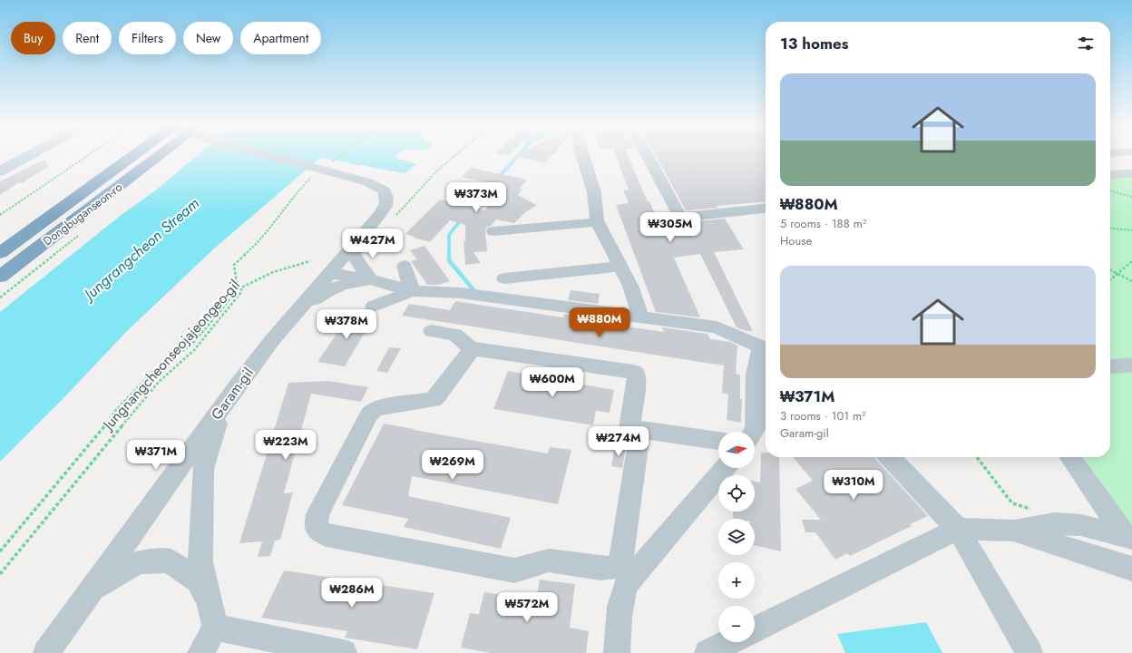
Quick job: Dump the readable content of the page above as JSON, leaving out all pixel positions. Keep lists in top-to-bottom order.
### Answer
{
  "streets": {
    "highway": ["Dongbuganseon-ro"],
    "street": ["Garam-gil"],
    "path": ["Jungnangcheonseojajeongeo-gil"]
  },
  "water": ["Jungrangcheon Stream"],
  "north": "right",
  "page": {
    "chip": [
      "Buy",
      "Rent",
      "Filters",
      "New",
      "Apartment"
    ],
    "heading": "13 homes",
    "list": [
      {
        "name": "₩880M",
        "note": "5 rooms · 188 m² · House"
      },
      {
        "name": "₩371M",
        "note": "3 rooms · 101 m² · Garam-gil"
      }
    ],
    "price": [
      "₩373M",
      "₩305M",
      "₩427M",
      "₩880M",
      "₩378M",
      "₩600M",
      "₩274M",
      "₩223M",
      "₩371M",
      "₩269M",
      "₩310M",
      "₩286M",
      "₩572M"
    ],
    "map_buttons": ["+", "−"]
  }
}
